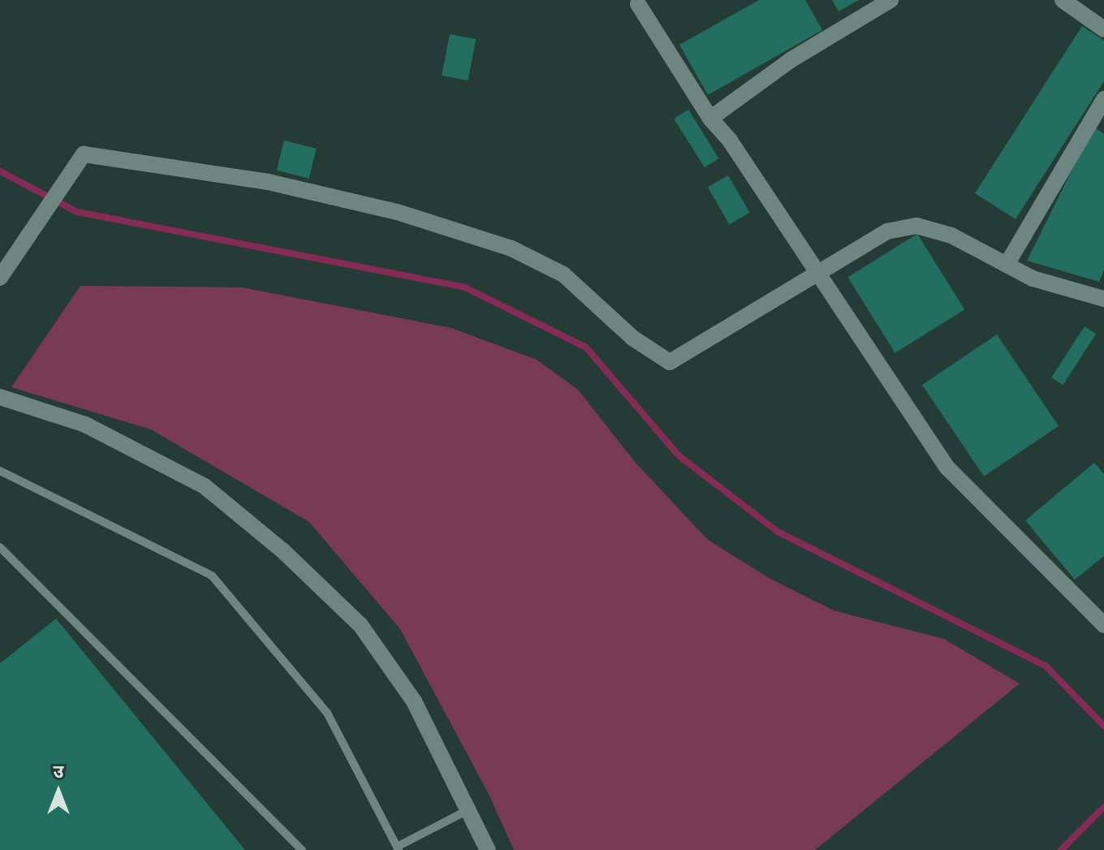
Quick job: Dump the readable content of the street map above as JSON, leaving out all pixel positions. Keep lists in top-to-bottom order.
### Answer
{
  "north": "top"
}
